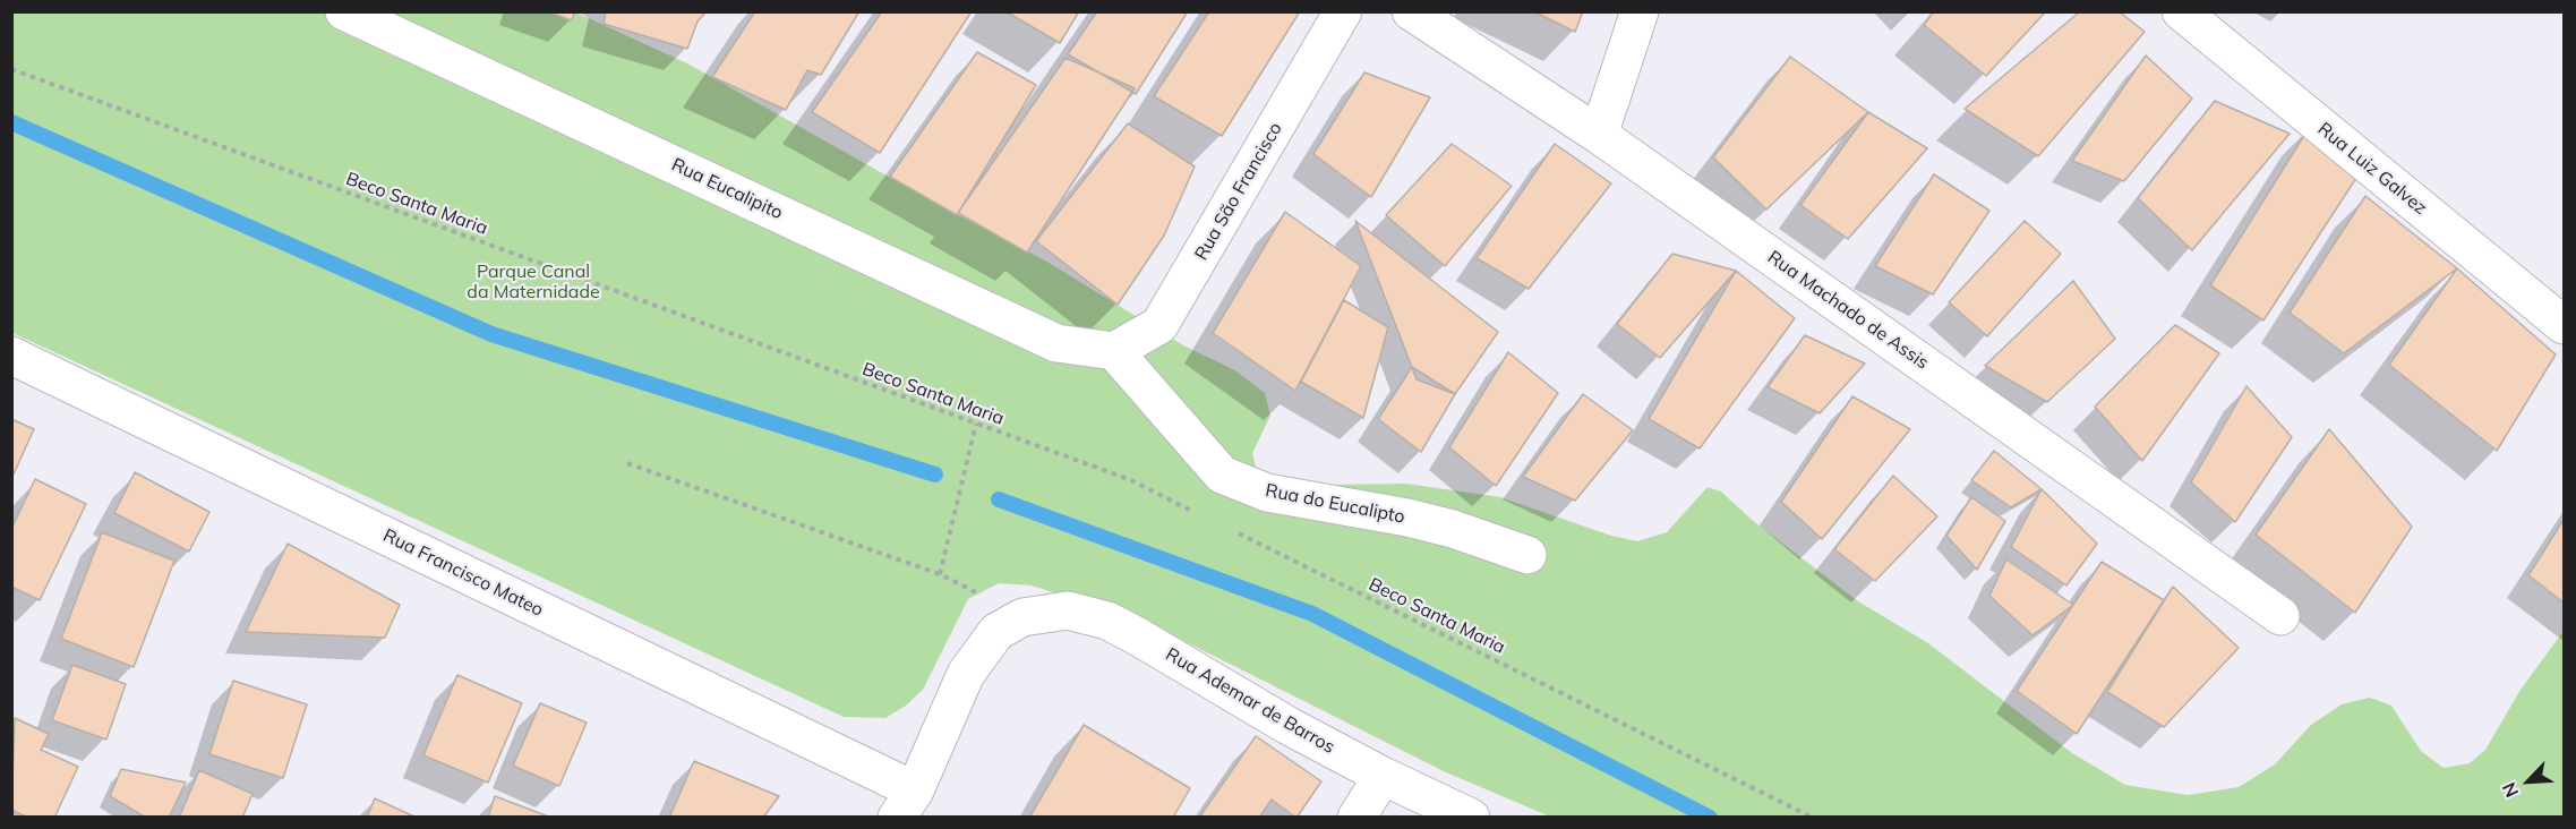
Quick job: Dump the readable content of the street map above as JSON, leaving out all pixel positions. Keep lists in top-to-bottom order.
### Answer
{
  "streets": {
    "street": [
      "Rua Luiz Galvez",
      "Rua Eucalipito",
      "Rua São Francisco",
      "Rua Machado de Assis",
      "Rua do Eucalipto",
      "Rua Francisco Mateo",
      "Rua Ademar de Barros"
    ],
    "path": ["Beco Santa Maria"]
  },
  "crossings": [
    ["Rua Eucalipito", "Rua São Francisco"],
    ["Rua Eucalipito", "Rua do Eucalipto"],
    ["Rua São Francisco", "Rua do Eucalipto"]
  ],
  "parks": ["Parque Canal da Maternidade"],
  "north": "bottom left"
}
